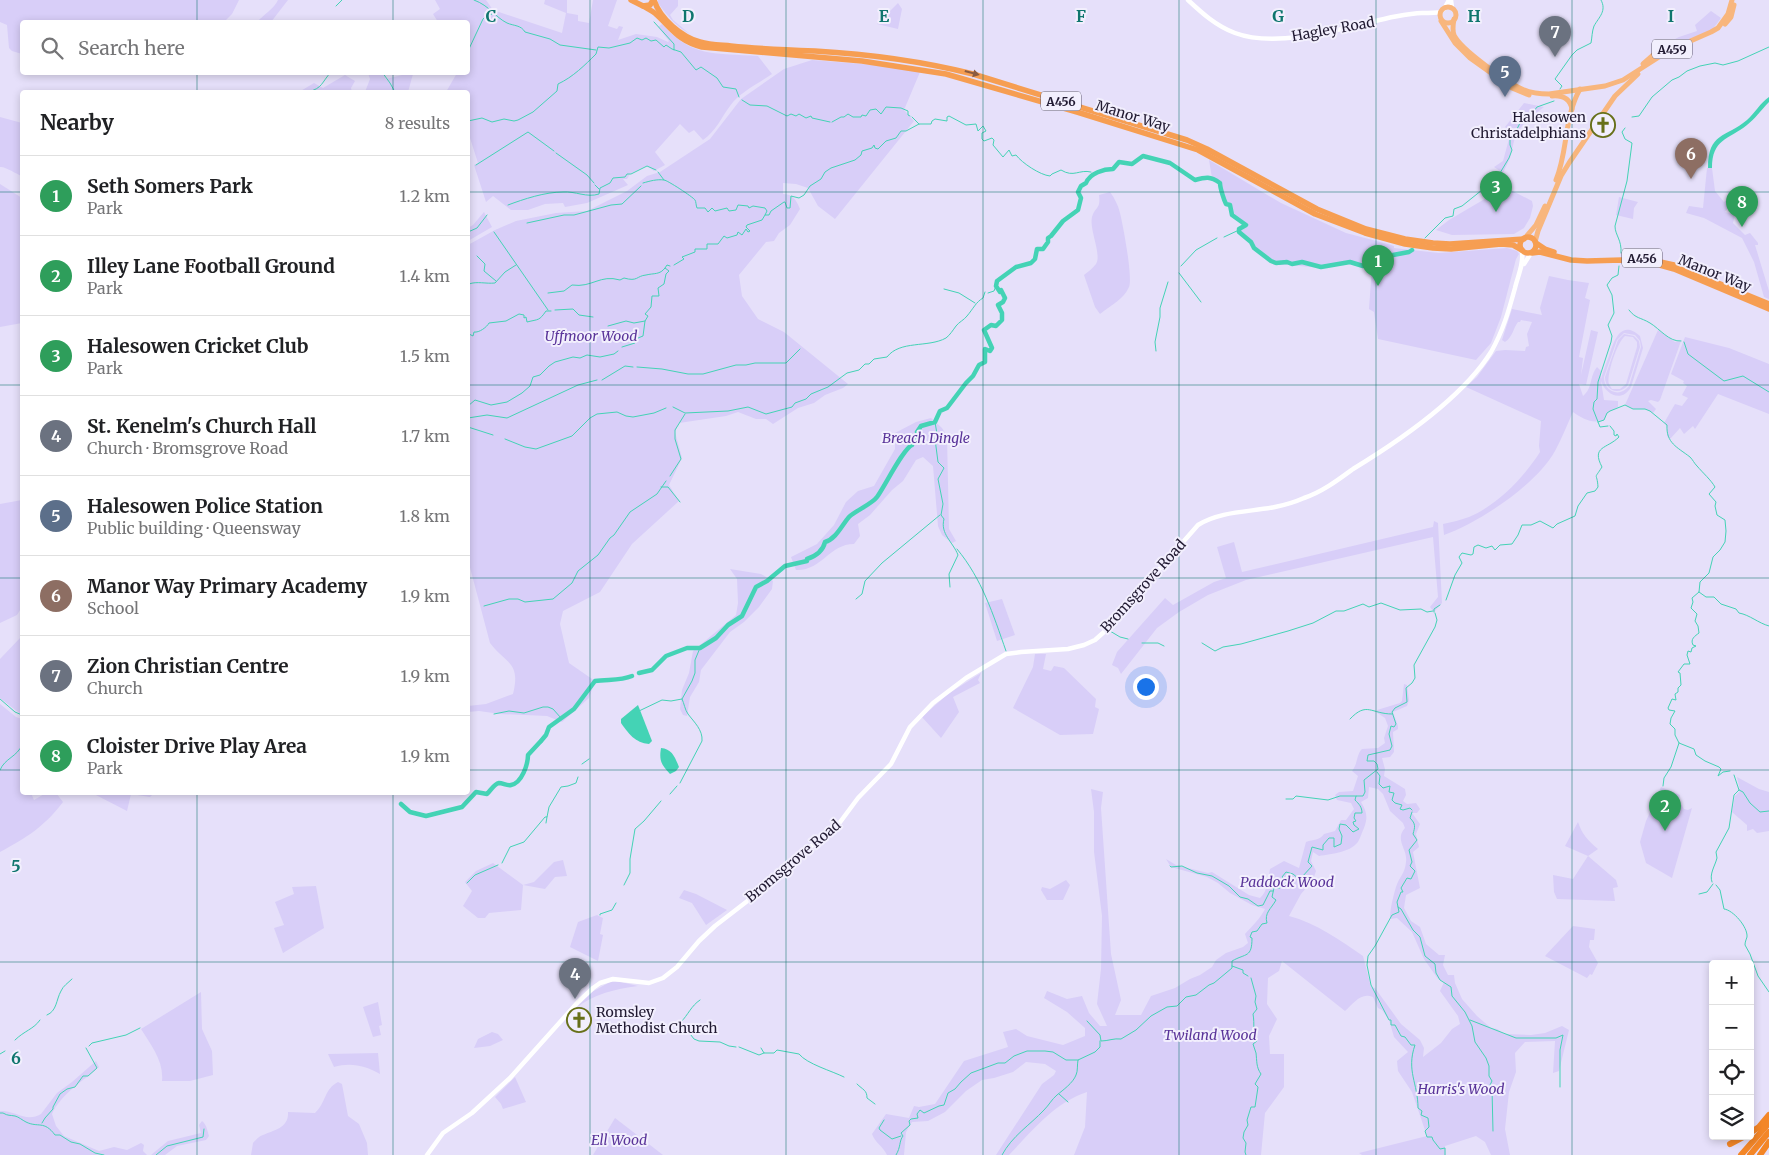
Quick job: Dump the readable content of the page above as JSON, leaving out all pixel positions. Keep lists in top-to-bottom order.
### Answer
{
  "streets": {
    "highway": ["A456", "Manor Way"],
    "main road": ["Hagley Road", "A459", "Bromsgrove Road"]
  },
  "crossings": [
    ["A459", "A456"],
    ["A459", "Manor Way"],
    ["A456", "Manor Way"]
  ],
  "parks": [
    "Uffmoor Wood",
    "Breach Dingle",
    "Paddock Wood",
    "Twiland Wood",
    "Harris's Wood",
    "Ell Wood"
  ],
  "places": {
    "church": ["Halesowen Christadelphians", "Romsley Methodist Church"]
  },
  "page": {
    "pins": [
      "7",
      "5",
      "6",
      "3",
      "8",
      "1",
      "2",
      "4"
    ],
    "search": "Search here",
    "heading": ["Nearby", "8 results"],
    "list": [
      {
        "mark": "1",
        "name": "Seth Somers Park",
        "note": "Park",
        "value": "1.2 km"
      },
      {
        "mark": "2",
        "name": "Illey Lane Football Ground",
        "note": "Park",
        "value": "1.4 km"
      },
      {
        "mark": "3",
        "name": "Halesowen Cricket Club",
        "note": "Park",
        "value": "1.5 km"
      },
      {
        "mark": "4",
        "name": "St. Kenelm's Church Hall",
        "note": "Church · Bromsgrove Road",
        "value": "1.7 km"
      },
      {
        "mark": "5",
        "name": "Halesowen Police Station",
        "note": "Public building · Queensway",
        "value": "1.8 km"
      },
      {
        "mark": "6",
        "name": "Manor Way Primary Academy",
        "note": "School",
        "value": "1.9 km"
      },
      {
        "mark": "7",
        "name": "Zion Christian Centre",
        "note": "Church",
        "value": "1.9 km"
      },
      {
        "mark": "8",
        "name": "Cloister Drive Play Area",
        "note": "Park",
        "value": "1.9 km"
      }
    ],
    "map_buttons": ["+", "−"]
  },
  "grid": {
    "columns": [
      "C",
      "D",
      "E",
      "F",
      "G",
      "H",
      "I"
    ],
    "rows": ["5", "6"]
  }
}
